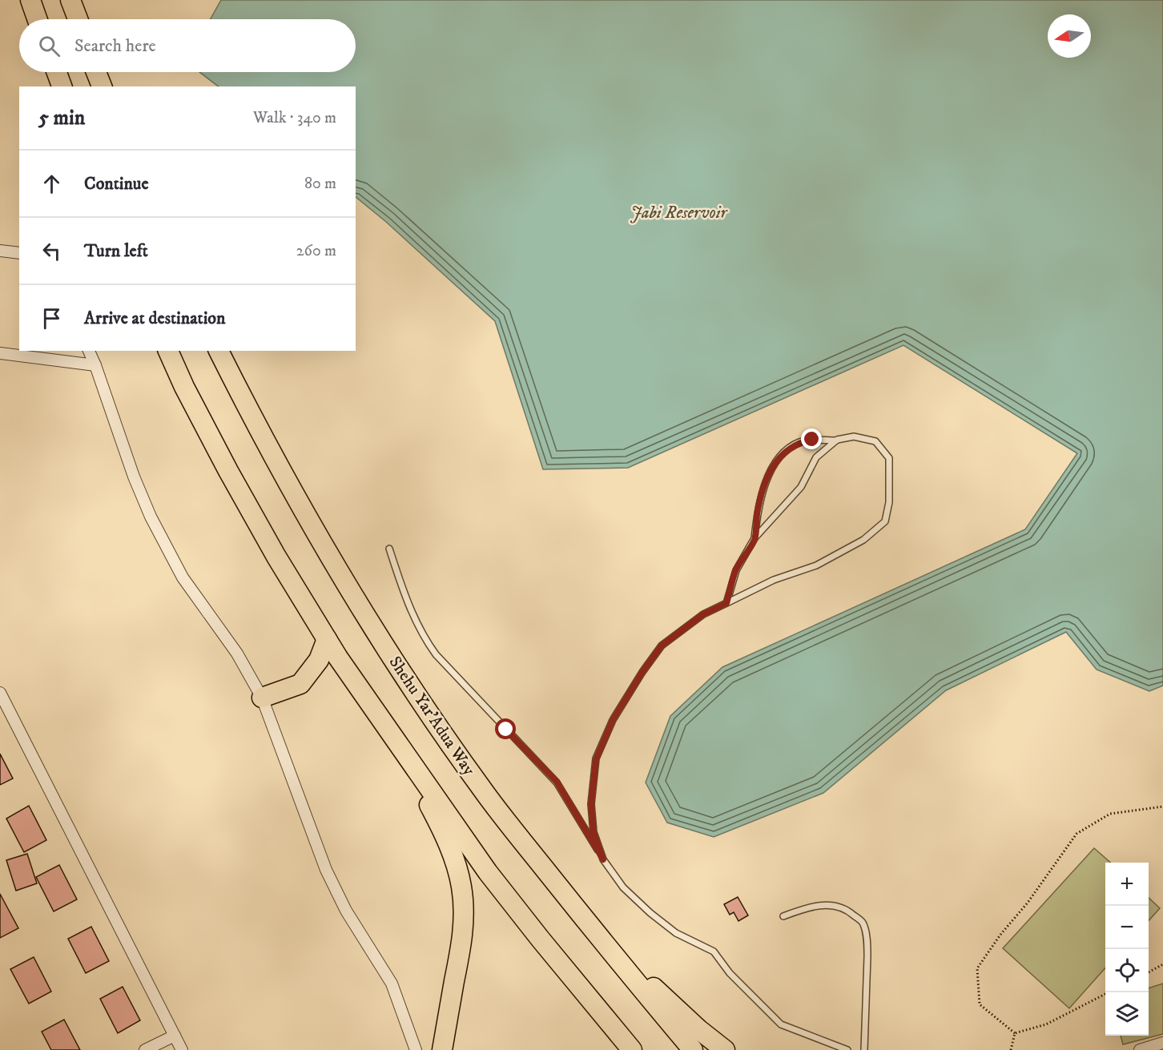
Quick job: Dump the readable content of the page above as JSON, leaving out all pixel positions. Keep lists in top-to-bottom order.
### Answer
{
  "streets": {
    "highway": ["Shehu Yar'Adua Way"]
  },
  "water": ["Jabi Reservoir"],
  "north": "left",
  "page": {
    "search": "Search here",
    "heading": ["5 min", "Walk · 340 m"],
    "list": [
      ["Continue", "80 m"],
      ["Turn left", "260 m"],
      "Arrive at destination"
    ],
    "map_buttons": ["+", "−"]
  }
}
